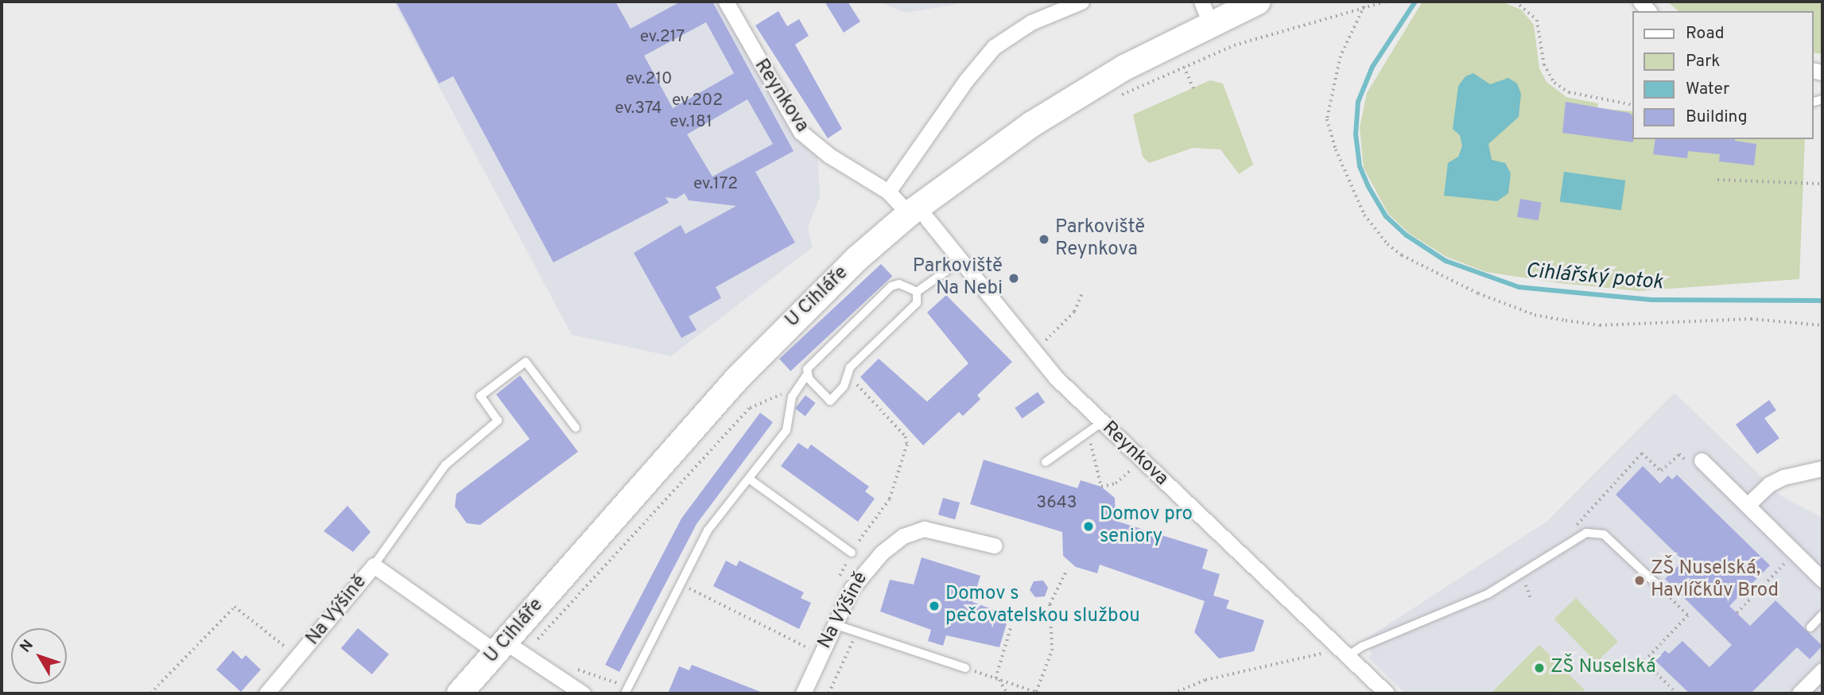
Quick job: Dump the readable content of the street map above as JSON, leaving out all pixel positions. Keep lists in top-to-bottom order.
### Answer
{
  "streets": {
    "main road": ["U Cihláře"],
    "street": ["Reynkova", "Na Výšině"]
  },
  "crossings": [
    ["Reynkova", "U Cihláře"],
    ["U Cihláře", "Na Výšině"]
  ],
  "water": ["Cihlářský potok"],
  "places": [
    "Parkoviště Reynkova",
    "Parkoviště Na Nebi",
    "Domov pro seniory",
    "ZŠ Nuselská, Havlíčkův Brod",
    "Domov s pečovatelskou službou",
    "ZŠ Nuselská"
  ],
  "house_numbers": [
    "ev.217",
    "ev.210",
    "ev.202",
    "ev.374",
    "ev.181",
    "ev.172",
    "3643"
  ],
  "legend": [
    "Road",
    "Park",
    "Water",
    "Building"
  ],
  "north": "top left"
}
